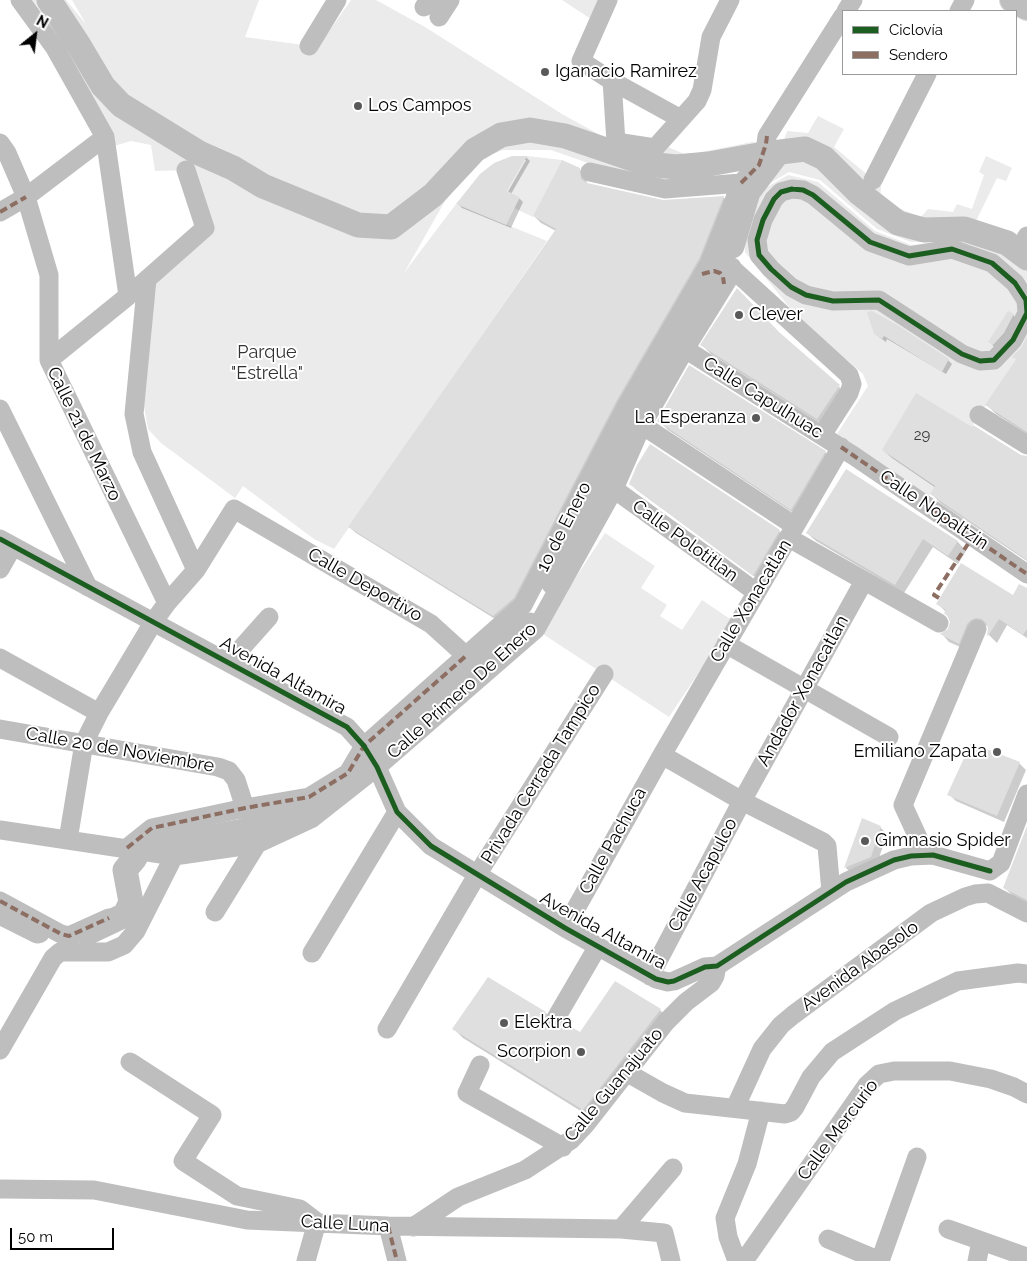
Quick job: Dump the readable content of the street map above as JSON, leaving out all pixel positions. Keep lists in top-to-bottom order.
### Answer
{
  "streets": {
    "street": [
      "Calle Capulhuac",
      "Calle 21 de Marzo",
      "Calle Nopaltzin",
      "1o de Enero",
      "Calle Polotitlan",
      "Calle Deportivo",
      "Calle Xonacatlan",
      "Avenida Altamira",
      "Calle Primero De Enero",
      "Andador Xonacatlan",
      "Calle 20 de Noviembre",
      "Privada Cerrada Tampico",
      "Calle Pachuca",
      "Calle Acapulco",
      "Avenida Abasolo",
      "Calle Guanajuato",
      "Calle Mercurio",
      "Calle Luna"
    ]
  },
  "crossings": [
    ["Calle Capulhuac", "Calle Nopaltzin"],
    ["Calle Capulhuac", "Calle Xonacatlan"],
    ["Calle Capulhuac", "Calle Primero De Enero"],
    ["Calle Nopaltzin", "Calle Xonacatlan"],
    ["1o de Enero", "Calle Deportivo"],
    ["1o de Enero", "Avenida Altamira"],
    ["1o de Enero", "Calle Primero De Enero"],
    ["Calle Polotitlan", "Calle Xonacatlan"],
    ["Calle Polotitlan", "Calle Primero De Enero"],
    ["Calle Deportivo", "Calle Primero De Enero"],
    ["Calle Xonacatlan", "Calle Pachuca"],
    ["Avenida Altamira", "Calle Primero De Enero"],
    ["Avenida Altamira", "Privada Cerrada Tampico"],
    ["Avenida Altamira", "Calle Pachuca"],
    ["Avenida Altamira", "Calle Acapulco"],
    ["Avenida Altamira", "Calle Guanajuato"],
    ["Calle Primero De Enero", "Calle 20 de Noviembre"],
    ["Andador Xonacatlan", "Calle Acapulco"],
    ["Calle Guanajuato", "Calle Luna"]
  ],
  "parks": ["Parque \"Estrella\""],
  "places": [
    "Iganacio Ramirez",
    "Los Campos",
    "Clever",
    "La Esperanza",
    "Emiliano Zapata",
    "Gimnasio Spider",
    "Elektra",
    "Scorpion"
  ],
  "house_numbers": ["29"],
  "legend": ["Ciclovía", "Sendero"],
  "scale_bar": "50 m",
  "north": "top right"
}
